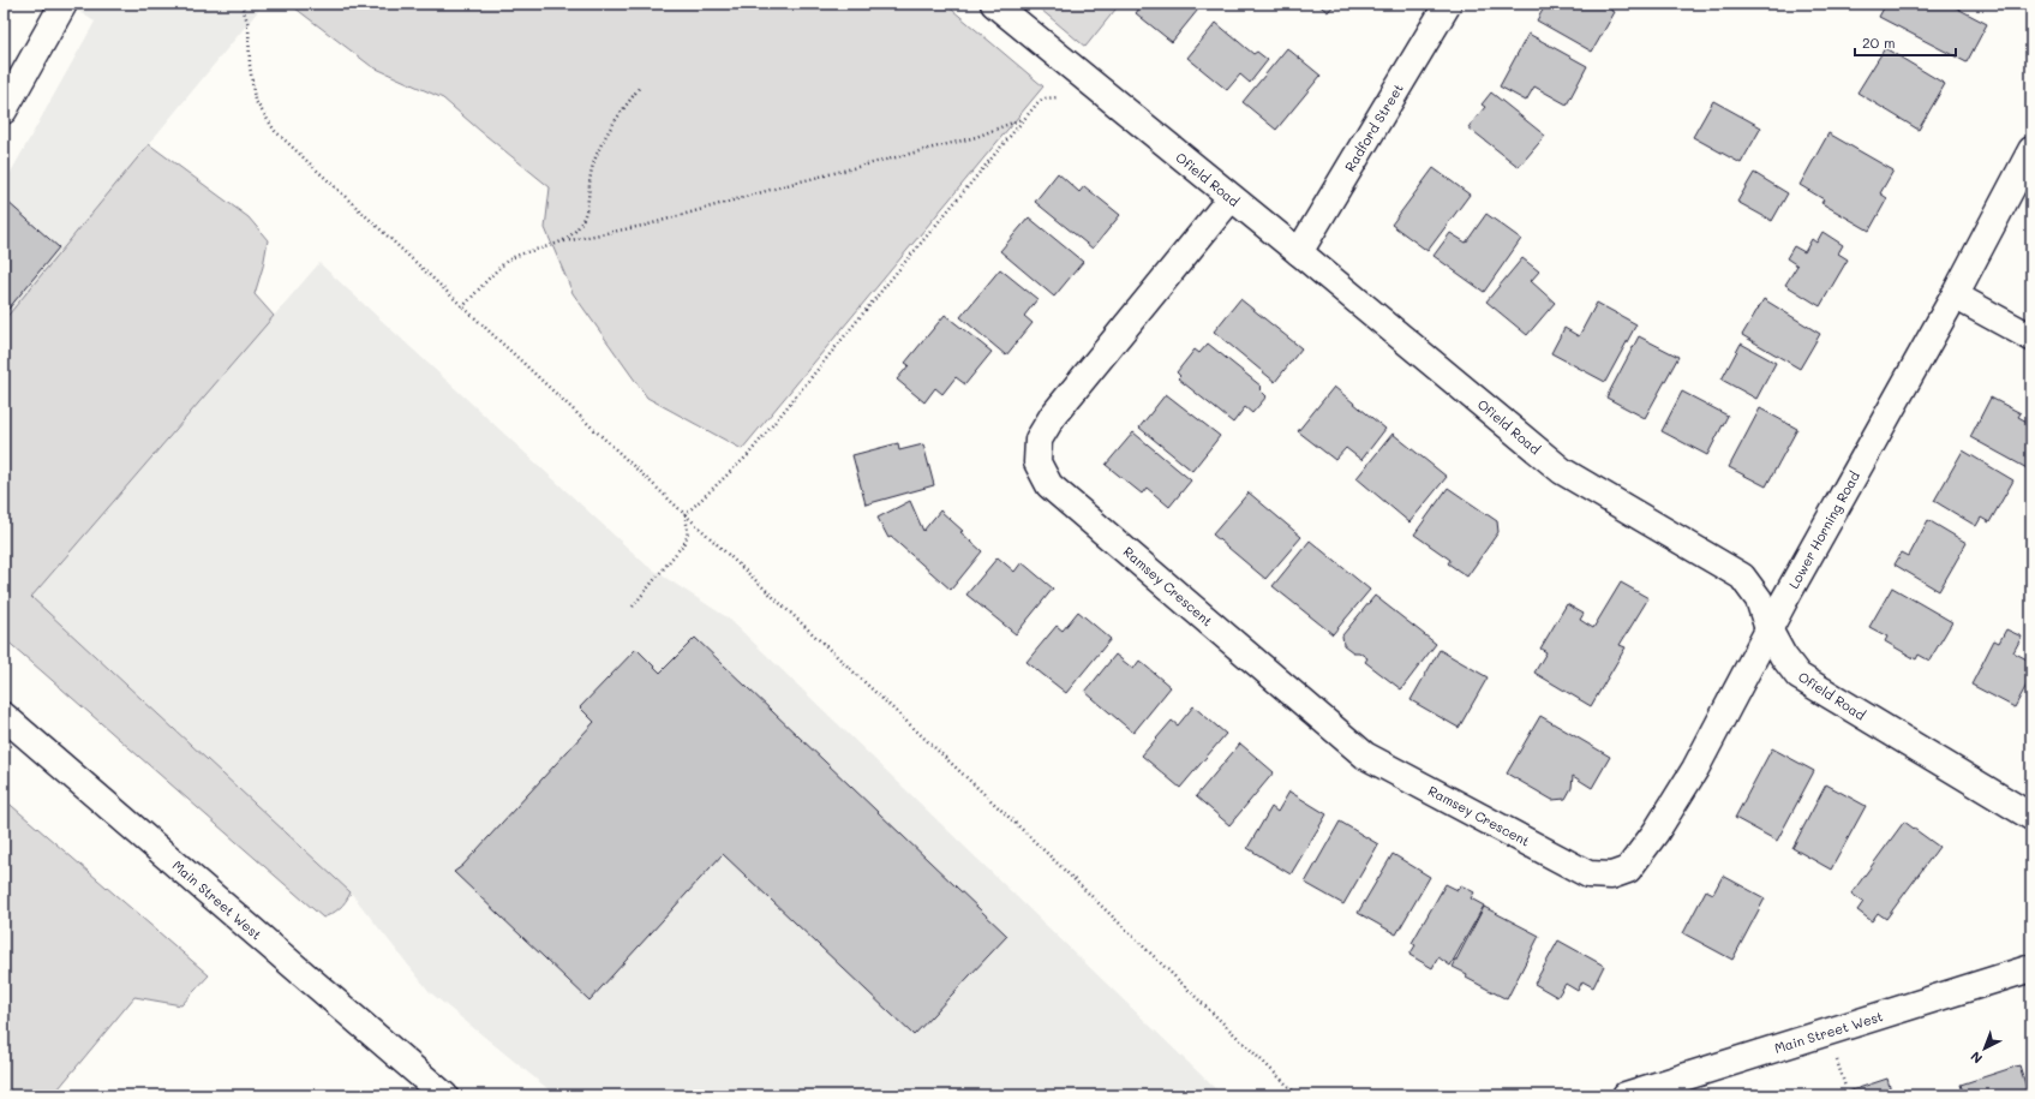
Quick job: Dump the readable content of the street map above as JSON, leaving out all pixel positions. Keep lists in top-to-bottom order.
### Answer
{
  "streets": {
    "street": [
      "Radford Street",
      "Ofield Road",
      "Lower Horning Road",
      "Ramsey Crescent",
      "Main Street West"
    ]
  },
  "crossings": [
    ["Radford Street", "Ofield Road"],
    ["Ofield Road", "Lower Horning Road"],
    ["Ofield Road", "Ramsey Crescent"],
    ["Lower Horning Road", "Ramsey Crescent"]
  ],
  "scale_bar": "20 m",
  "north": "bottom left"
}
